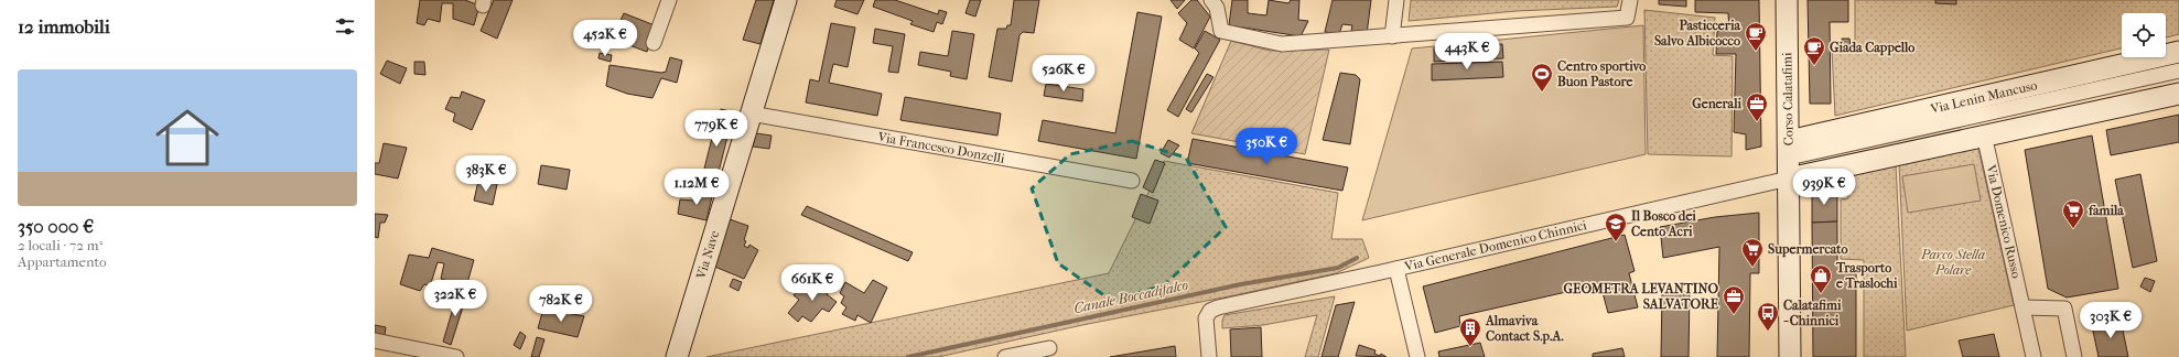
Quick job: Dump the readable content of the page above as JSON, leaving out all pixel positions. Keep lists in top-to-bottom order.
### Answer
{
  "streets": {
    "street": [
      "Via Lenin Mancuso",
      "Corso Calatafimi",
      "Via Francesco Donzelli",
      "Via Domenico Russo",
      "Via Generale Domenico Chinnici",
      "Via Nave"
    ]
  },
  "crossings": [
    ["Via Lenin Mancuso", "Corso Calatafimi"],
    ["Corso Calatafimi", "Via Generale Domenico Chinnici"],
    ["Via Francesco Donzelli", "Via Nave"]
  ],
  "water": ["Canale Boccadifalco"],
  "parks": ["Parco Stella Polare"],
  "places": {
    "cafe": ["Pasticceria Salvo Albicocco", "Giada Cappello"],
    "sports": ["Centro sportivo Buon Pastore"],
    "office": ["Generali", "GEOMETRA LEVANTINO SALVATORE"],
    "supermarket": ["famila", "Supermercato"],
    "school or university": ["Il Bosco dei Cento Acri"],
    "shop": ["Trasporto e Traslochi"],
    "bus stop": ["Calatafimi - Chinnici"],
    "building": ["Almaviva Contact S.p.A."]
  },
  "page": {
    "heading": "12 immobili",
    "price": [
      "452K €",
      "443K €",
      "526K €",
      "779K €",
      "350K €",
      "383K €",
      "1.12M €",
      "939K €",
      "661K €",
      "322K €",
      "782K €",
      "303K €"
    ],
    "list": [
      {
        "name": "350 000 €",
        "note": "2 locali · 72 m² · Appartamento"
      }
    ]
  }
}
